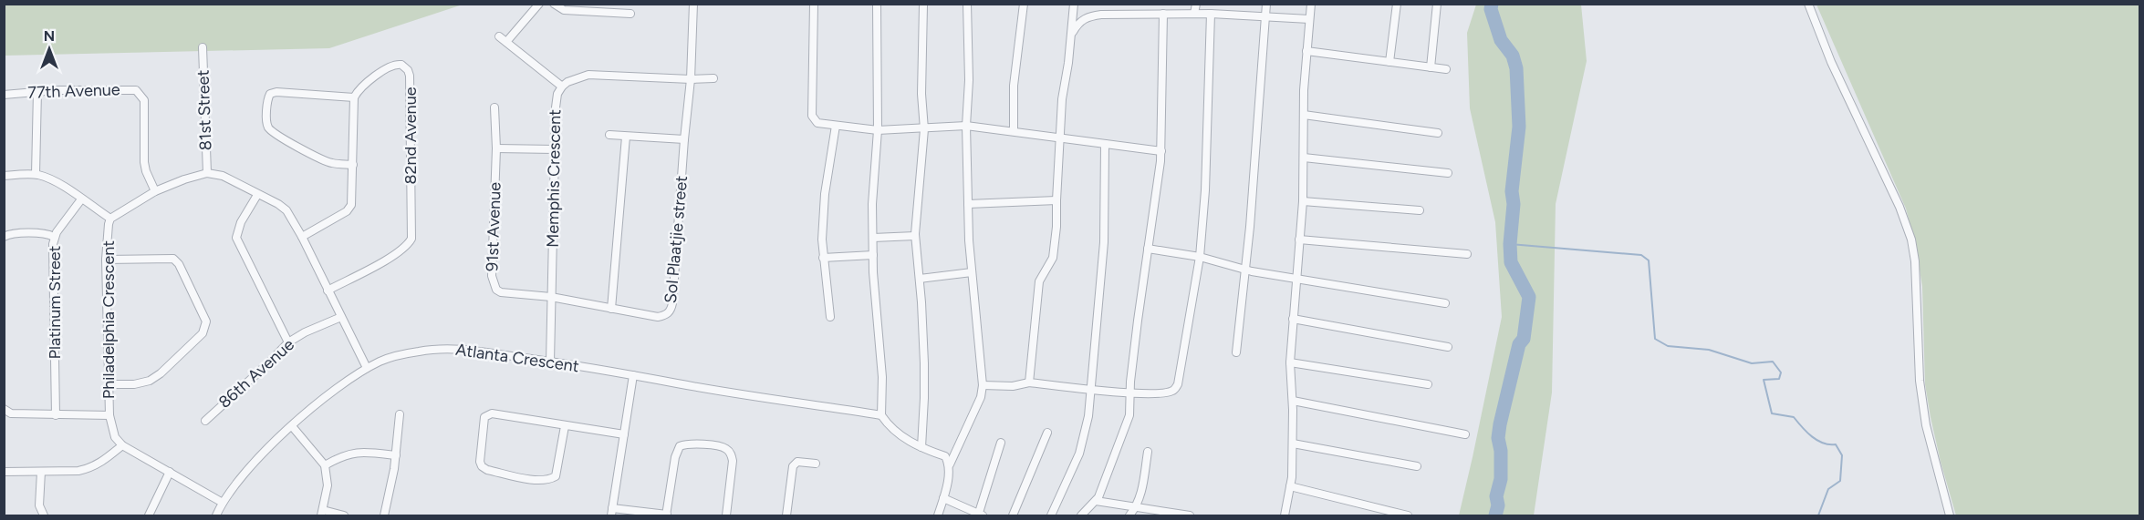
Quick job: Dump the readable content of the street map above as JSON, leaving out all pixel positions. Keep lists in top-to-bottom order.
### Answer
{
  "streets": {
    "street": [
      "77th Avenue",
      "81st Street",
      "82nd Avenue",
      "Memphis Crescent",
      "91st Avenue",
      "Sol Plaatjie street",
      "Platinum Street",
      "Philadelphia Crescent",
      "Atlanta Crescent",
      "86th Avenue"
    ]
  },
  "crossings": [
    ["77th Avenue", "Philadelphia Crescent"],
    ["81st Street", "Philadelphia Crescent"],
    ["Memphis Crescent", "91st Avenue"],
    ["Memphis Crescent", "Sol Plaatjie street"],
    ["Memphis Crescent", "Atlanta Crescent"],
    ["91st Avenue", "Sol Plaatjie street"]
  ],
  "north": "top"
}
